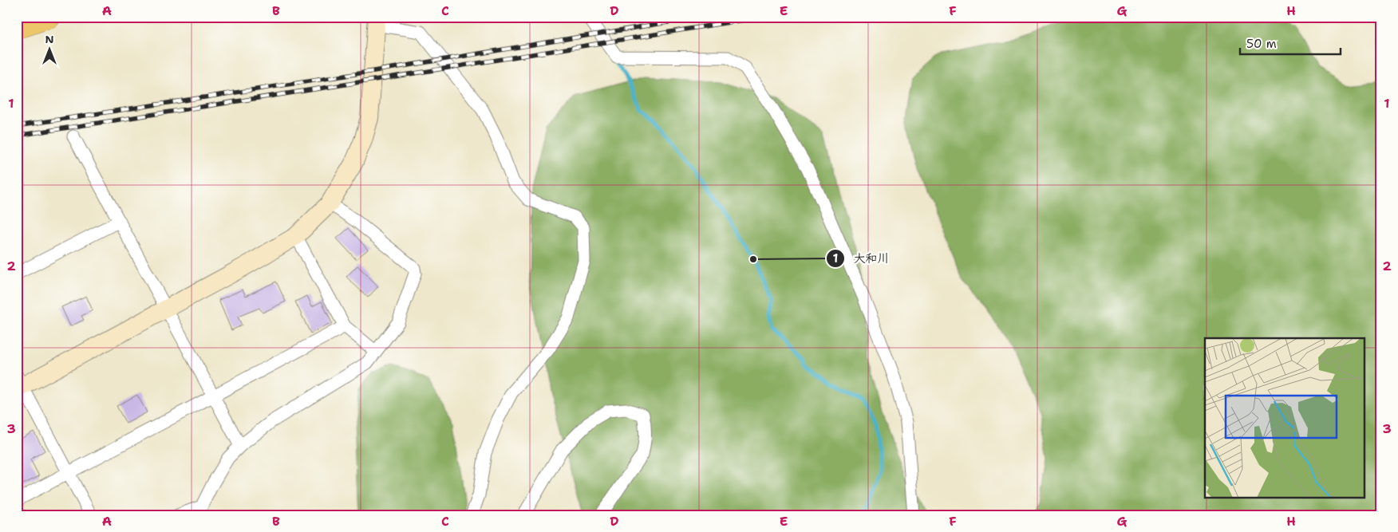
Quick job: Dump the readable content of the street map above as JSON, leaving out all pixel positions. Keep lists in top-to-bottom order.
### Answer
{
  "places": ["大和川"],
  "scale_bar": "50 m",
  "north": "top",
  "grid": {
    "columns": [
      "A",
      "B",
      "C",
      "D",
      "E",
      "F",
      "G",
      "H"
    ],
    "rows": ["1", "2", "3"]
  }
}
